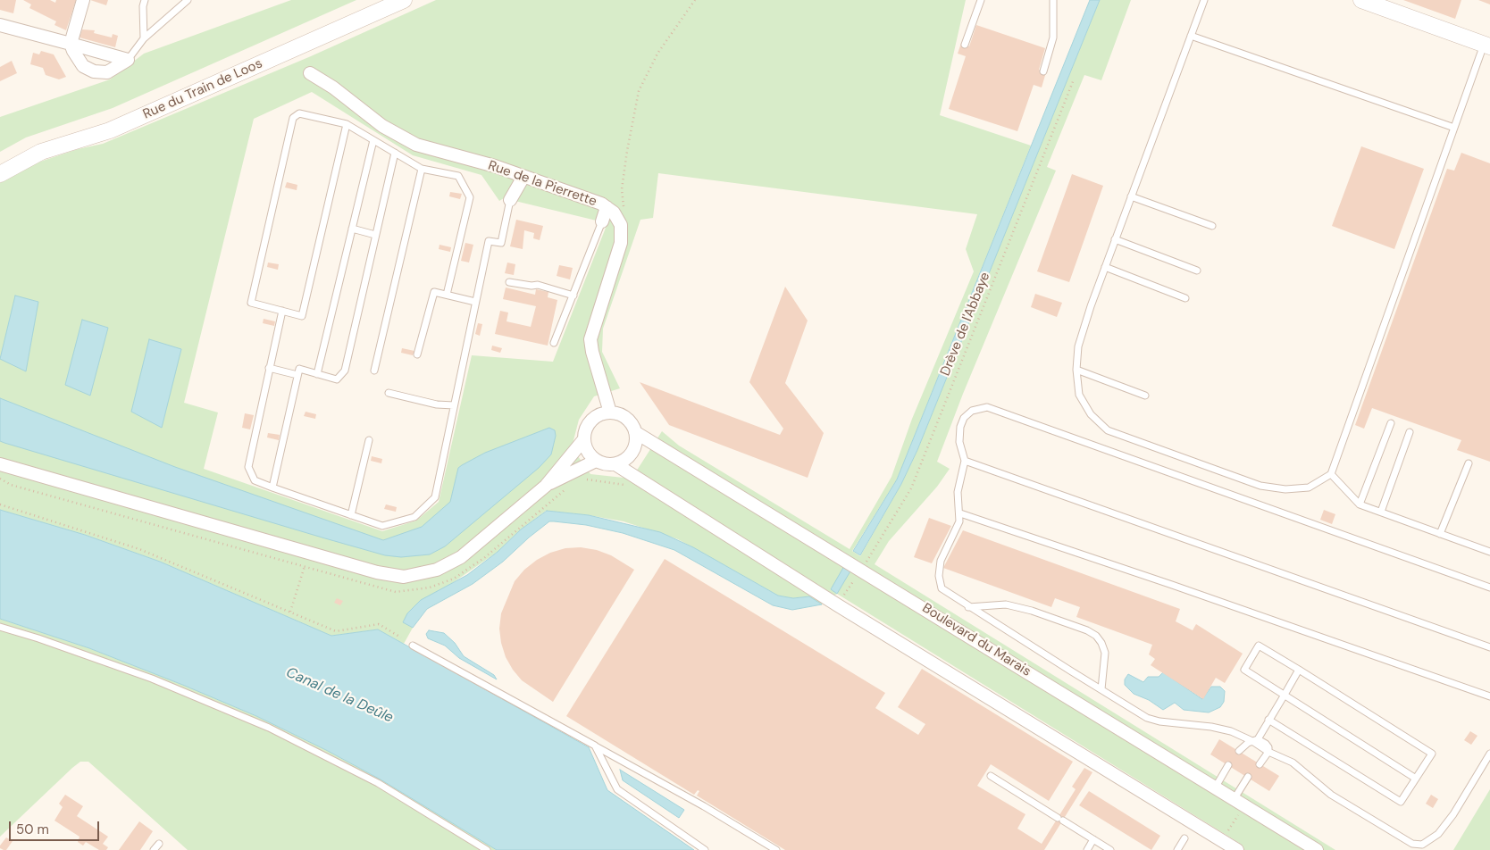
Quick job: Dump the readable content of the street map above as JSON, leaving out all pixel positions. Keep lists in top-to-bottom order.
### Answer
{
  "streets": {
    "street": ["Rue du Train de Loos", "Rue de la Pierrette", "Boulevard du Marais"],
    "path": ["Drève de l'Abbaye"]
  },
  "crossings": [
    ["Rue de la Pierrette", "Boulevard du Marais"],
    ["Drève de l'Abbaye", "Boulevard du Marais"]
  ],
  "water": ["Canal de la Deûle"],
  "scale_bar": "50 m"
}
